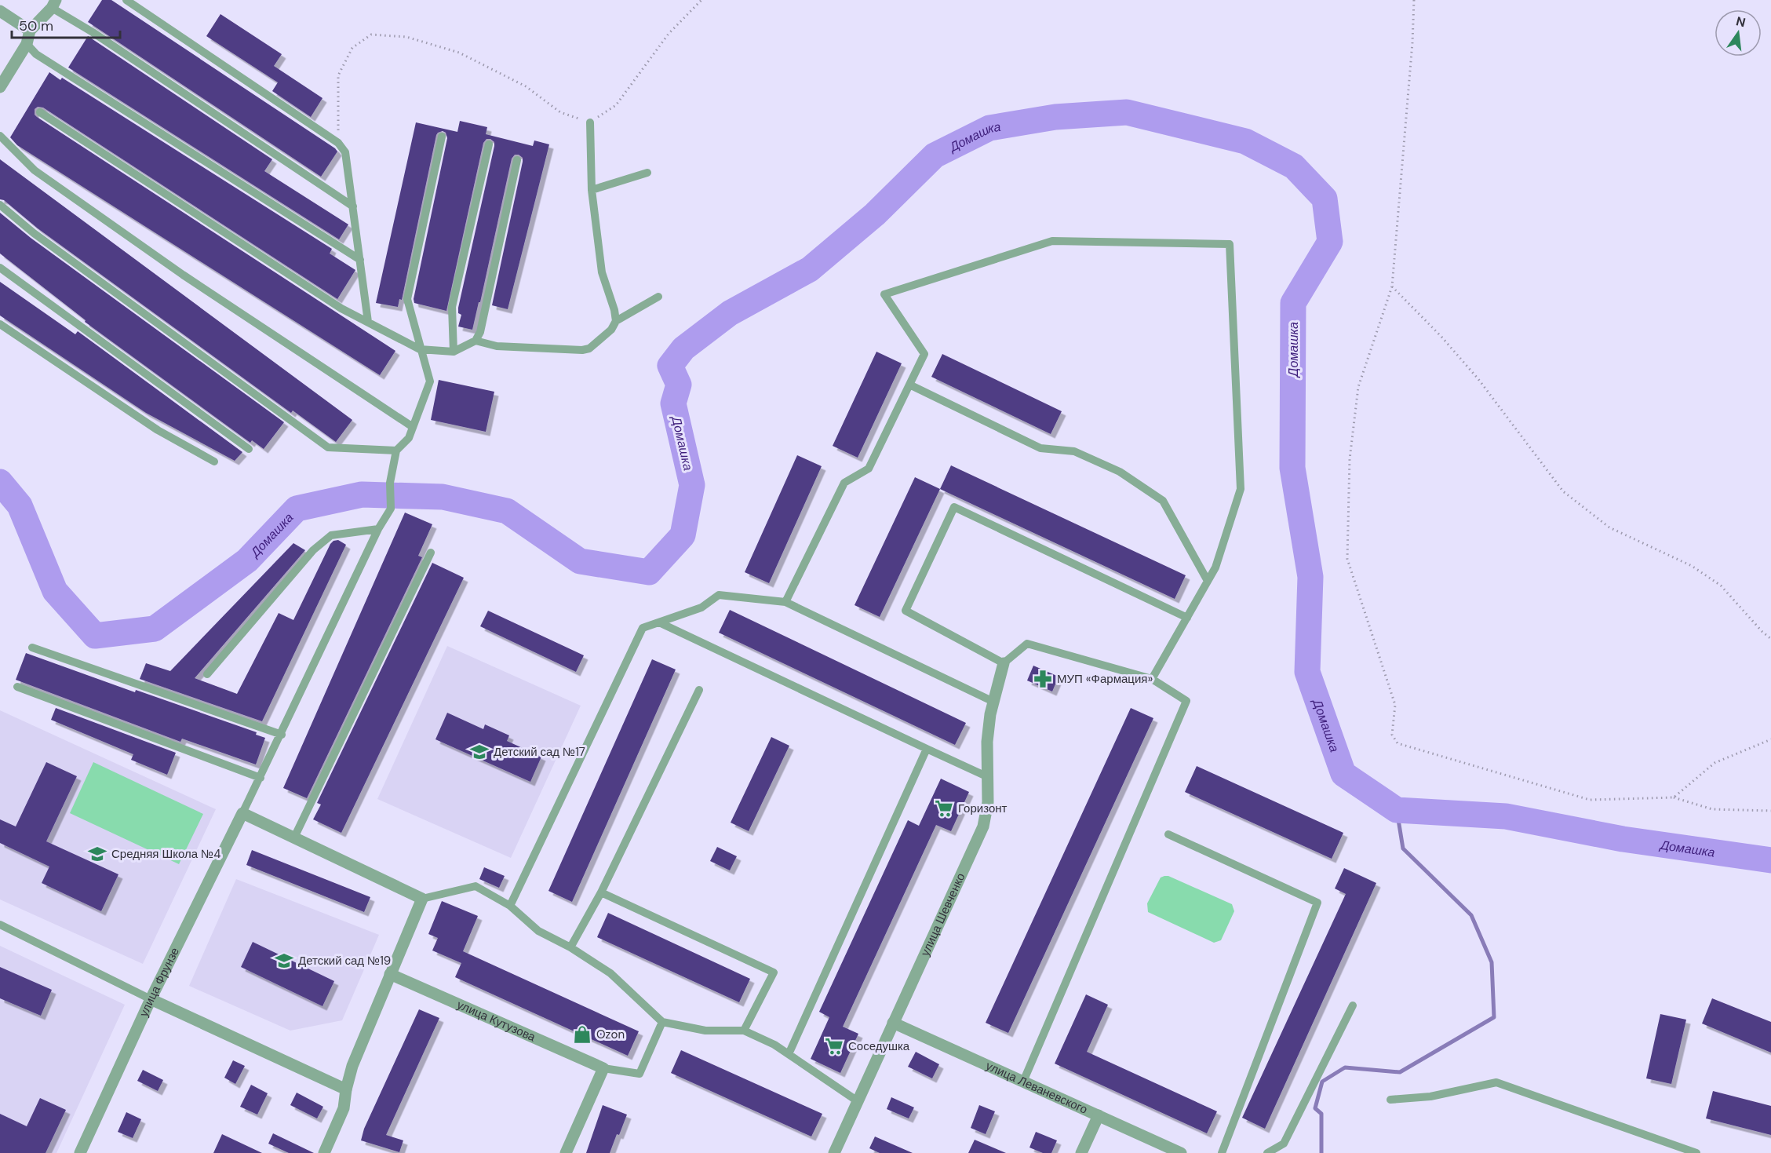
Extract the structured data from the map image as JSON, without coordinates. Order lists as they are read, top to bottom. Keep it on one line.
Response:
{"streets":{"street":["улица Шевченко","улица Фрунзе","улица Кутузова","улица Леваневского"]},"crossings":[["улица Шевченко","улица Леваневского"]],"water":["Домашка"],"places":{"pharmacy":["МУП «Фармация»"],"school or university":["Детский сад №17","Средняя Школа №4","Детский сад №19"],"supermarket":["Горизонт","Соседушка"],"shop":["Ozon"]},"scale_bar":"50 m","north":"top"}
